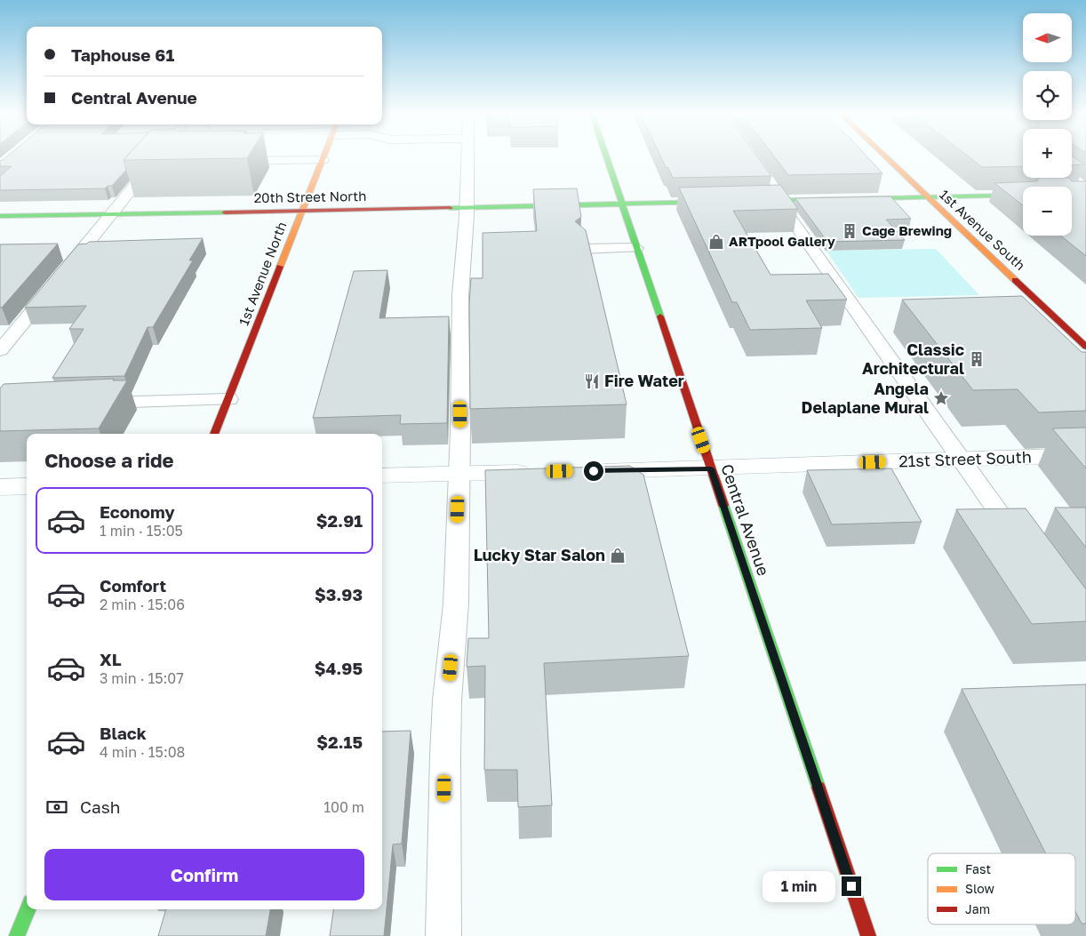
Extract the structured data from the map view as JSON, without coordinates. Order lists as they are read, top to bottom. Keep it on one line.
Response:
{"streets":{"street":["20th Street North","1st Avenue South","1st Avenue North","21st Street South","Central Avenue"]},"crossings":[["20th Street North","1st Avenue North"],["20th Street North","Central Avenue"],["21st Street South","Central Avenue"]],"places":{"building":["Cage Brewing","Classic Architectural"],"shop":["ARTpool Gallery","Lucky Star Salon"],"restaurant":["Fire Water"],"place":["Angela Delaplane Mural"]},"legend":["Fast","Slow","Jam"],"north":"left","page":{"map_buttons":["+","−"],"banner":["Taphouse 61","Central Avenue"],"heading":"Choose a ride","list":[{"name":"Economy","note":"1 min · 15:05","value":"$2.91"},{"name":"Comfort","note":"2 min · 15:06","value":"$3.93"},{"name":"XL","note":"3 min · 15:07","value":"$4.95"},{"name":"Black","note":"4 min · 15:08","value":"$2.15"}],"pay":["Cash","100 m"],"buttons":"Confirm","bubble":"1 min"}}
